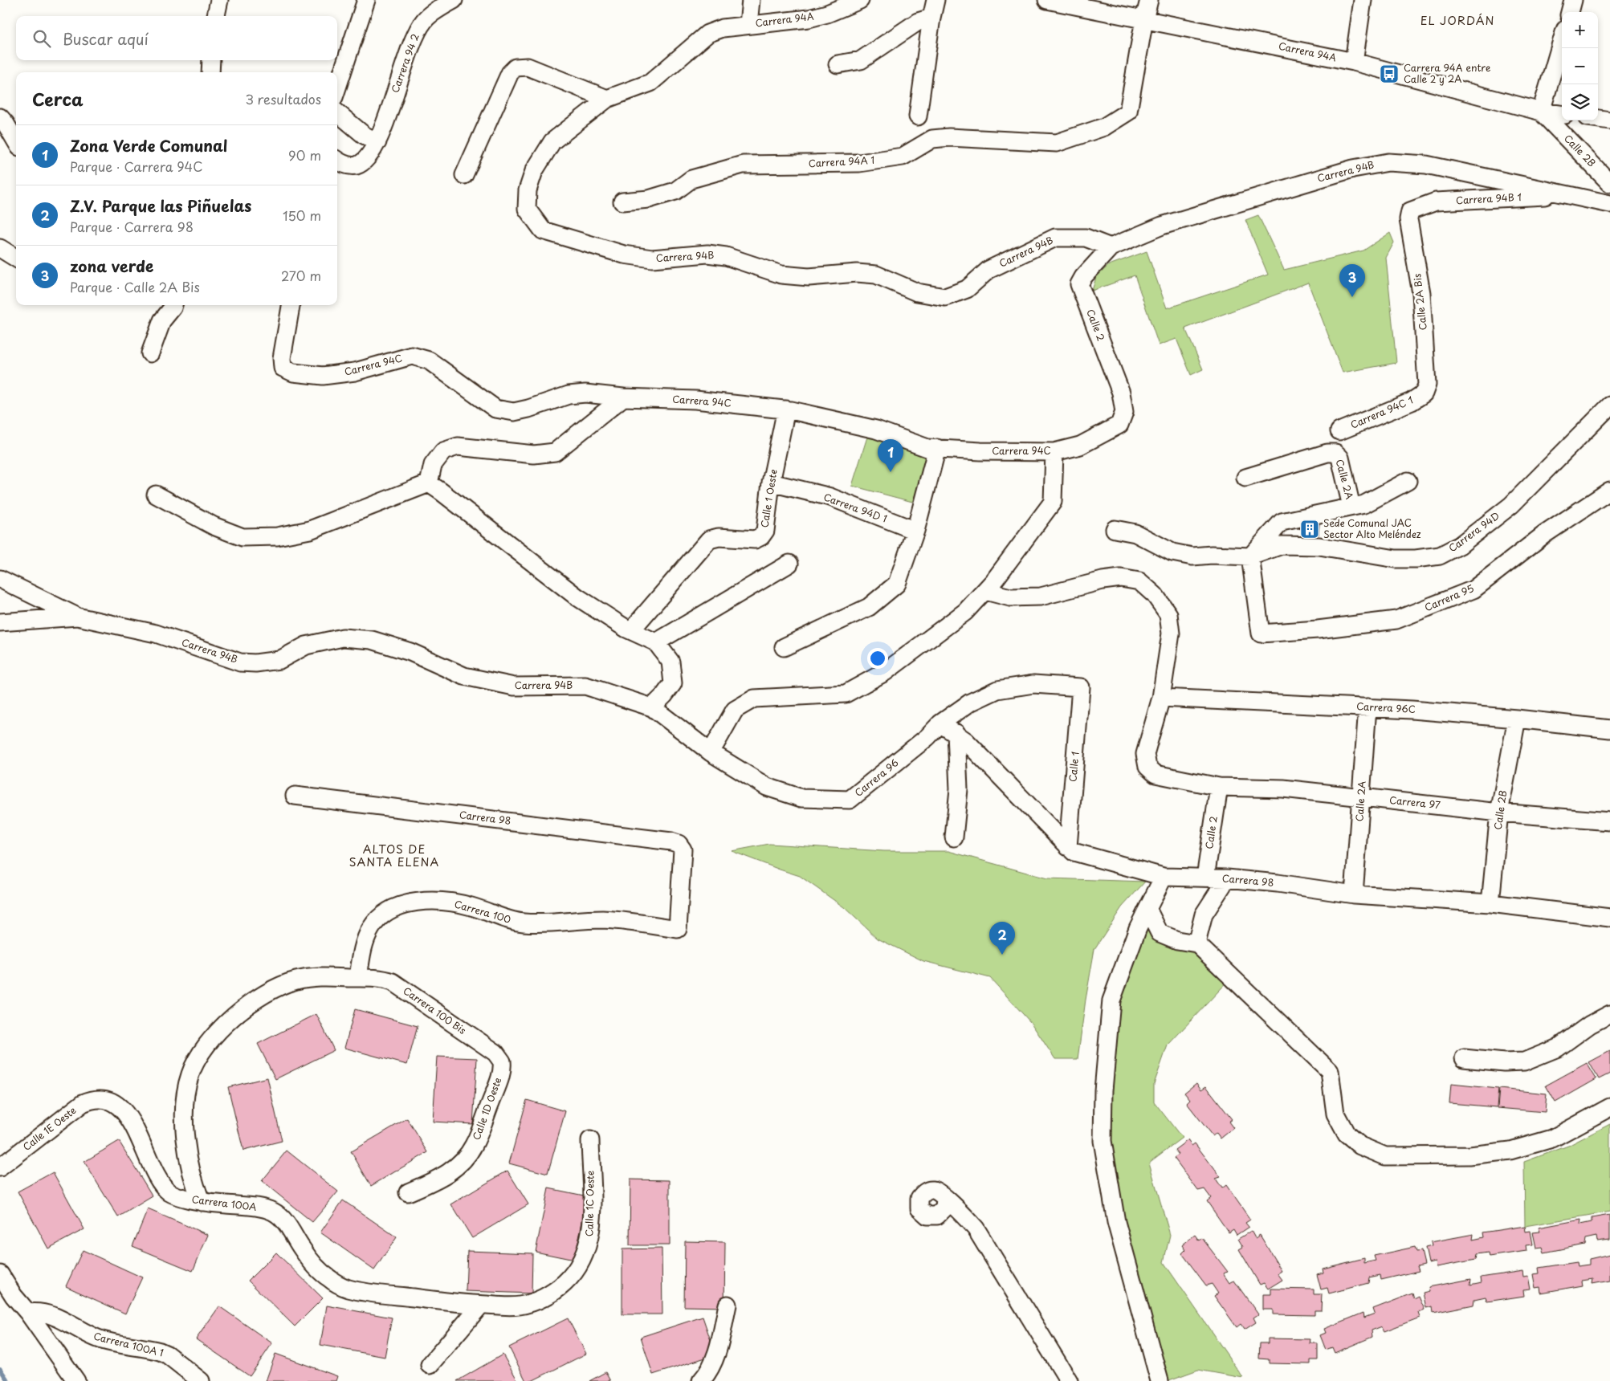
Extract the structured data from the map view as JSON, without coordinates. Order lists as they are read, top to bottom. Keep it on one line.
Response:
{"streets":{"street":["Carrera 94A","Carrera 94 2","Calle 2B","Carrera 94A 1","Carrera 94B","Carrera 94B 1","Calle 2A Bis","Calle 2","Carrera 94C","Carrera 94C 1","Calle 2A","Calle 1 Oeste","Carrera 94D 1","Carrera 94D","Carrera 95","Carrera 96C","Calle 1","Carrera 96","Carrera 97","Carrera 98","Carrera 100","Carrera 100 Bis","Calle 1D Oeste","Calle 1E Oeste","Carrera 100A","Calle 1C Oeste","Carrera 100A 1"]},"crossings":[["Carrera 94A","Calle 2B"],["Carrera 94A","Carrera 94A 1"],["Carrera 94A","Carrera 94B"],["Calle 2B","Carrera 96C"],["Calle 2B","Carrera 97"],["Calle 2B","Carrera 98"],["Carrera 94B","Carrera 94B 1"],["Carrera 94B","Calle 2"],["Carrera 94B","Carrera 96"],["Carrera 94B 1","Calle 2A Bis"],["Calle 2A Bis","Carrera 94C 1"],["Calle 2","Carrera 94C"],["Calle 2","Carrera 97"],["Calle 2","Carrera 98"],["Carrera 94C","Calle 1 Oeste"],["Calle 2A","Carrera 96C"],["Calle 2A","Carrera 97"],["Calle 2A","Carrera 98"],["Calle 1 Oeste","Carrera 94D 1"],["Carrera 94D","Carrera 95"],["Carrera 96C","Carrera 97"],["Calle 1","Carrera 96"],["Calle 1","Carrera 98"],["Carrera 96","Carrera 98"],["Carrera 98","Carrera 100"],["Carrera 100","Carrera 100 Bis"],["Carrera 100 Bis","Calle 1D Oeste"],["Calle 1E Oeste","Carrera 100A"],["Carrera 100A","Calle 1C Oeste"]],"districts":["EL JORDÁN","ALTOS DE SANTA ELENA"],"places":{"bus stop":["Carrera 94A entre Calle 2 y 2A"],"building":["Sede Comunal JAC Sector Alto Meléndez"]},"page":{"map_buttons":["+","−"],"search":"Buscar aquí","heading":["Cerca","3 resultados"],"list":[{"mark":"1","name":"Zona Verde Comunal","note":"Parque · Carrera 94C","value":"90 m"},{"mark":"2","name":"Z.V. Parque las Piñuelas","note":"Parque · Carrera 98","value":"150 m"},{"mark":"3","name":"zona verde","note":"Parque · Calle 2A Bis","value":"270 m"}],"pins":["3","1","2"]}}
